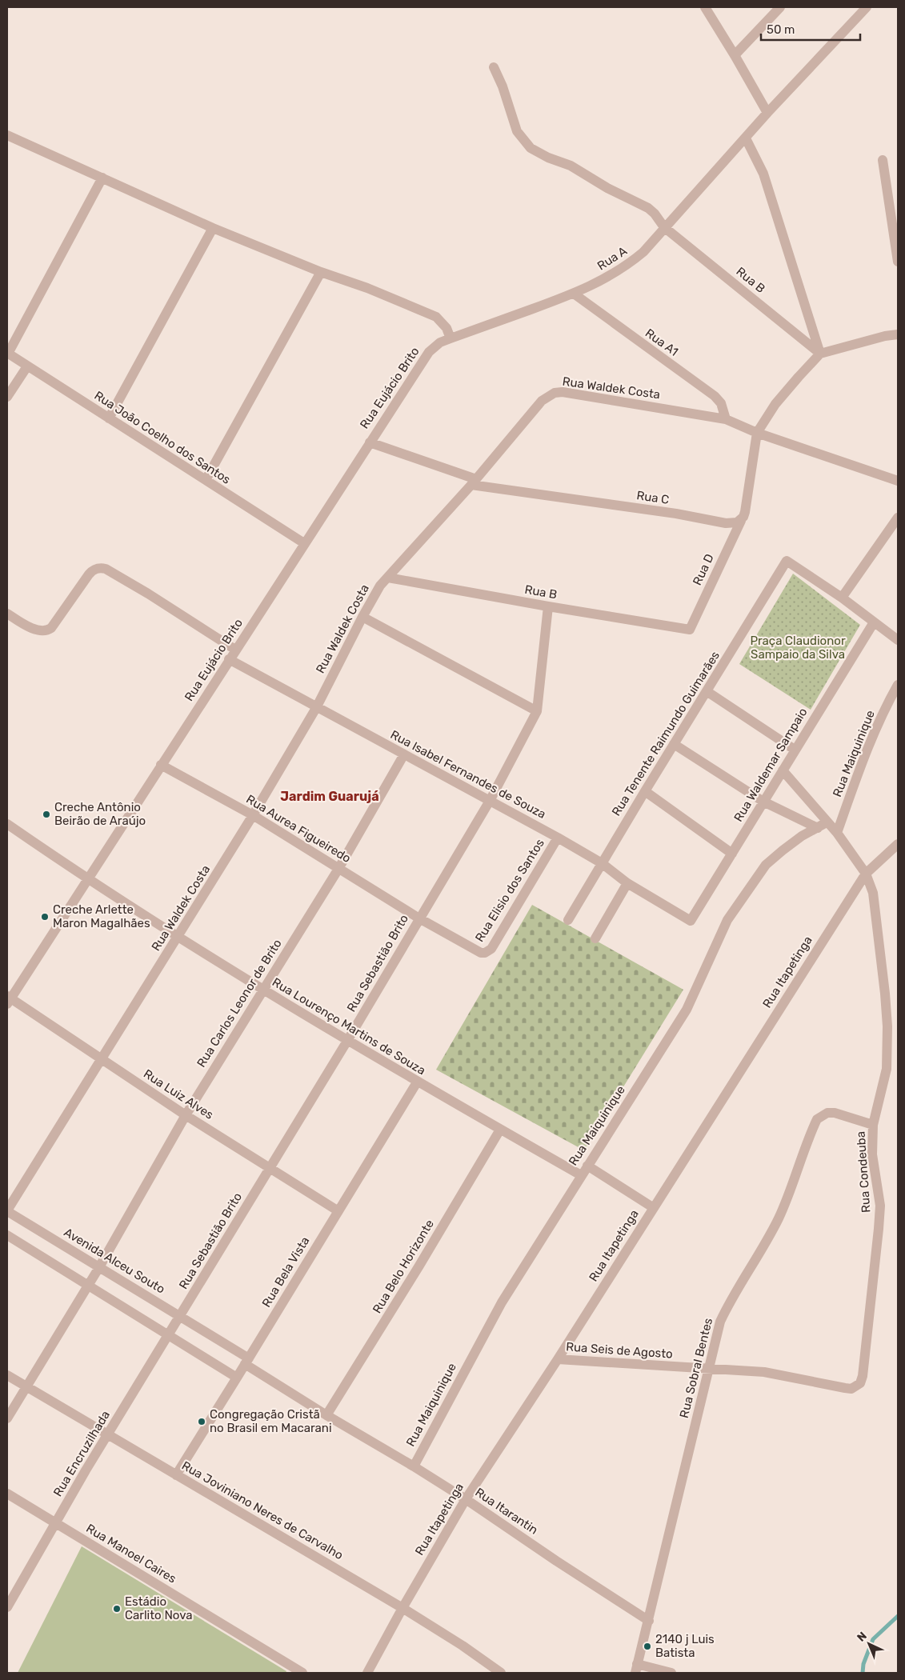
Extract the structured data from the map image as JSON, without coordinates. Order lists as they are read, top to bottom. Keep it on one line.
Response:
{"streets":{"street":["Rua A","Rua B","Rua A1","Rua Eujácio Brito","Rua Waldek Costa","Rua João Coelho dos Santos","Rua C","Rua D","Rua Tenente Raimundo Guimarães","Rua Maiquinique","Rua Waldemar Sampaio","Rua Isabel Fernandes de Souza","Rua Aurea Figueiredo","Rua Elisio dos Santos","Rua Sebastião Brito","Rua Itapetinga","Rua Carlos Leonor de Brito","Rua Lourenço Martins de Souza","Rua Luiz Alves","Rua Condeuba","Avenida Alceu Souto","Rua Belo Horizonte","Rua Bela Vista","Rua Seis de Agosto","Rua Sobral Bentes","Rua Encruzilhada","Rua Joviniano Neres de Carvalho","Rua Itarantin","Rua Manoel Caires"]},"crossings":[["Rua A","Rua B"],["Rua A","Rua A1"],["Rua A","Rua Eujácio Brito"],["Rua B","Rua Waldek Costa"],["Rua B","Rua D"],["Rua B","Rua Sebastião Brito"],["Rua A1","Rua Waldek Costa"],["Rua Eujácio Brito","Rua João Coelho dos Santos"],["Rua Eujácio Brito","Rua C"],["Rua Eujácio Brito","Rua Isabel Fernandes de Souza"],["Rua Eujácio Brito","Rua Aurea Figueiredo"],["Rua Eujácio Brito","Rua Lourenço Martins de Souza"],["Rua Eujácio Brito","Rua Luiz Alves"],["Rua Waldek Costa","Rua C"],["Rua Waldek Costa","Rua Isabel Fernandes de Souza"],["Rua Waldek Costa","Rua Aurea Figueiredo"],["Rua Waldek Costa","Rua Lourenço Martins de Souza"],["Rua Waldek Costa","Rua Luiz Alves"],["Rua Waldek Costa","Avenida Alceu Souto"],["Rua C","Rua D"],["Rua Tenente Raimundo Guimarães","Rua Isabel Fernandes de Souza"],["Rua Maiquinique","Rua Lourenço Martins de Souza"],["Rua Maiquinique","Rua Condeuba"],["Rua Maiquinique","Rua Itarantin"],["Rua Waldemar Sampaio","Rua Isabel Fernandes de Souza"],["Rua Isabel Fernandes de Souza","Rua Elisio dos Santos"],["Rua Isabel Fernandes de Souza","Rua Sebastião Brito"],["Rua Isabel Fernandes de Souza","Rua Carlos Leonor de Brito"],["Rua Aurea Figueiredo","Rua Elisio dos Santos"],["Rua Aurea Figueiredo","Rua Sebastião Brito"],["Rua Aurea Figueiredo","Rua Carlos Leonor de Brito"],["Rua Elisio dos Santos","Rua Sebastião Brito"],["Rua Sebastião Brito","Rua Lourenço Martins de Souza"],["Rua Sebastião Brito","Rua Luiz Alves"],["Rua Sebastião Brito","Avenida Alceu Souto"],["Rua Sebastião Brito","Rua Encruzilhada"],["Rua Itapetinga","Rua Condeuba"],["Rua Itapetinga","Rua Seis de Agosto"],["Rua Itapetinga","Rua Joviniano Neres de Carvalho"],["Rua Itapetinga","Rua Itarantin"],["Rua Carlos Leonor de Brito","Rua Lourenço Martins de Souza"],["Rua Carlos Leonor de Brito","Rua Luiz Alves"],["Rua Carlos Leonor de Brito","Avenida Alceu Souto"],["Rua Carlos Leonor de Brito","Rua Joviniano Neres de Carvalho"],["Rua Lourenço Martins de Souza","Rua Belo Horizonte"],["Rua Lourenço Martins de Souza","Rua Bela Vista"],["Rua Luiz Alves","Rua Bela Vista"],["Rua Condeuba","Rua Seis de Agosto"],["Rua Condeuba","Rua Sobral Bentes"],["Avenida Alceu Souto","Rua Bela Vista"],["Avenida Alceu Souto","Rua Encruzilhada"],["Avenida Alceu Souto","Rua Itarantin"],["Rua Belo Horizonte","Rua Itarantin"],["Rua Bela Vista","Rua Joviniano Neres de Carvalho"],["Rua Bela Vista","Rua Itarantin"],["Rua Seis de Agosto","Rua Sobral Bentes"],["Rua Sobral Bentes","Rua Itarantin"],["Rua Encruzilhada","Rua Joviniano Neres de Carvalho"],["Rua Encruzilhada","Rua Manoel Caires"]],"districts":["Jardim Guarujá"],"parks":["Praça Claudionor Sampaio da Silva"],"places":["Creche Antônio Beirão de Araújo","Creche Arlette Maron Magalhães","Congregação Cristã no Brasil em Macarani","Estádio Carlito Nova","2140 j Luis Batista"],"scale_bar":"50 m","north":"top left"}
